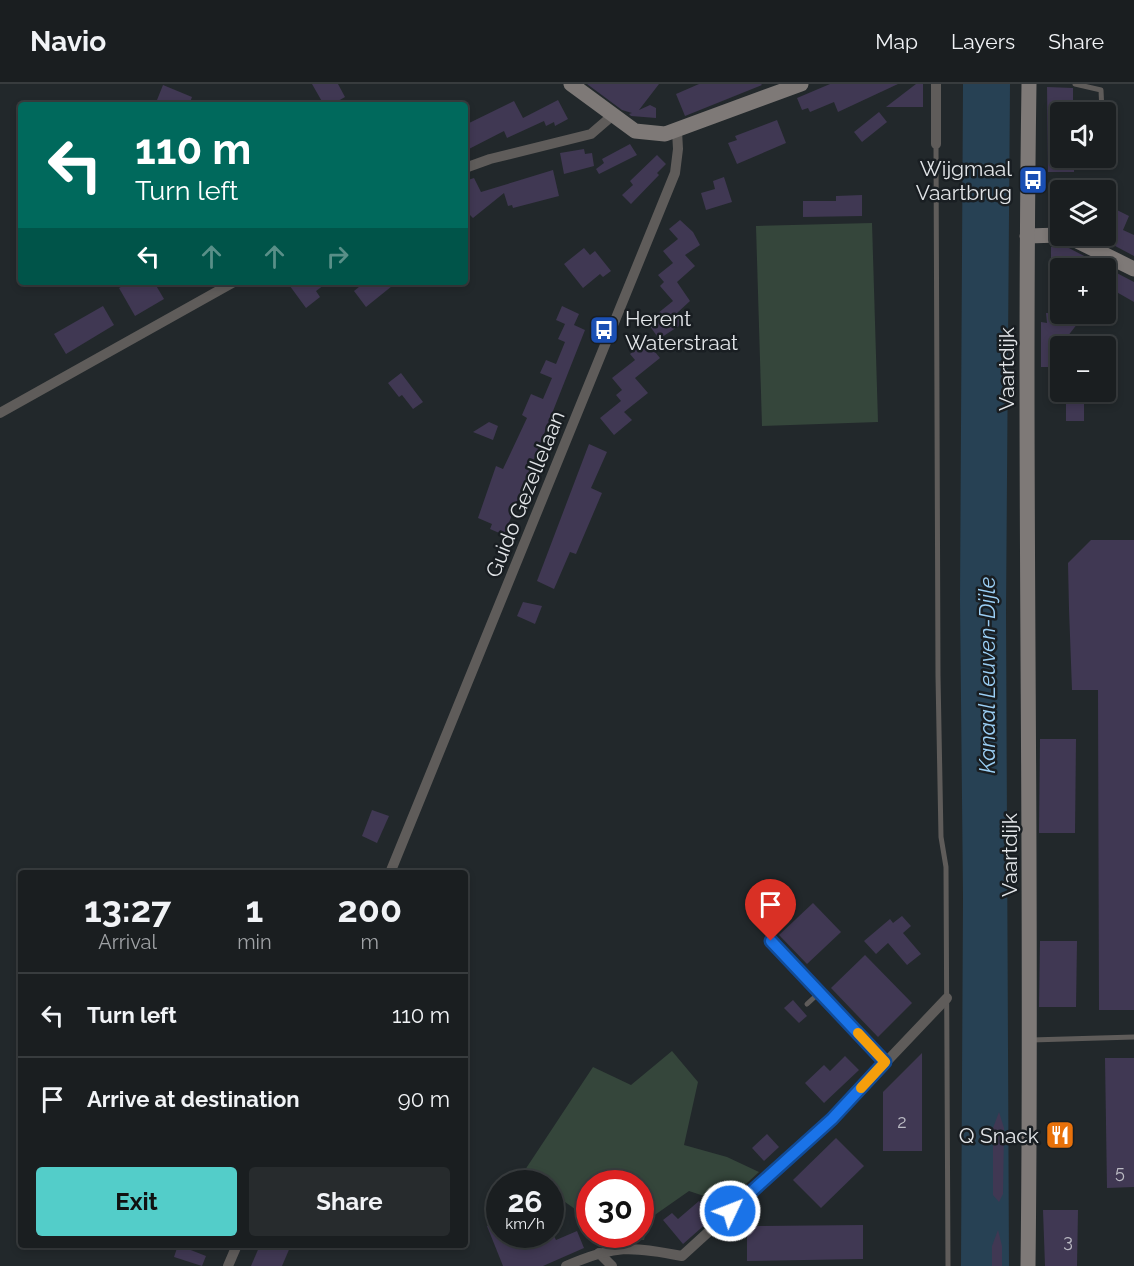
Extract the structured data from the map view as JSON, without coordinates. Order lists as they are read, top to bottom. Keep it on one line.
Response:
{"streets":{"street":["Vaartdijk","Guido Gezellelaan"]},"water":["Kanaal Leuven-Dijle"],"places":{"bus stop":["Wijgmaal Vaartbrug","Herent Waterstraat"],"restaurant":["Q Snack"]},"house_numbers":["2","5","3"],"page":{"header":"Navio","nav":["Map","Layers","Share"],"map_buttons":["+","−"],"turn":["110 m","Turn left"],"eta":["13:27","Arrival","1","min","200","m"],"list":[{"name":"Turn left","value":"110 m"},{"name":"Arrive at destination","value":"90 m"}],"buttons":["Exit","Share"],"speed":"26 km/h","limit":"30"}}
